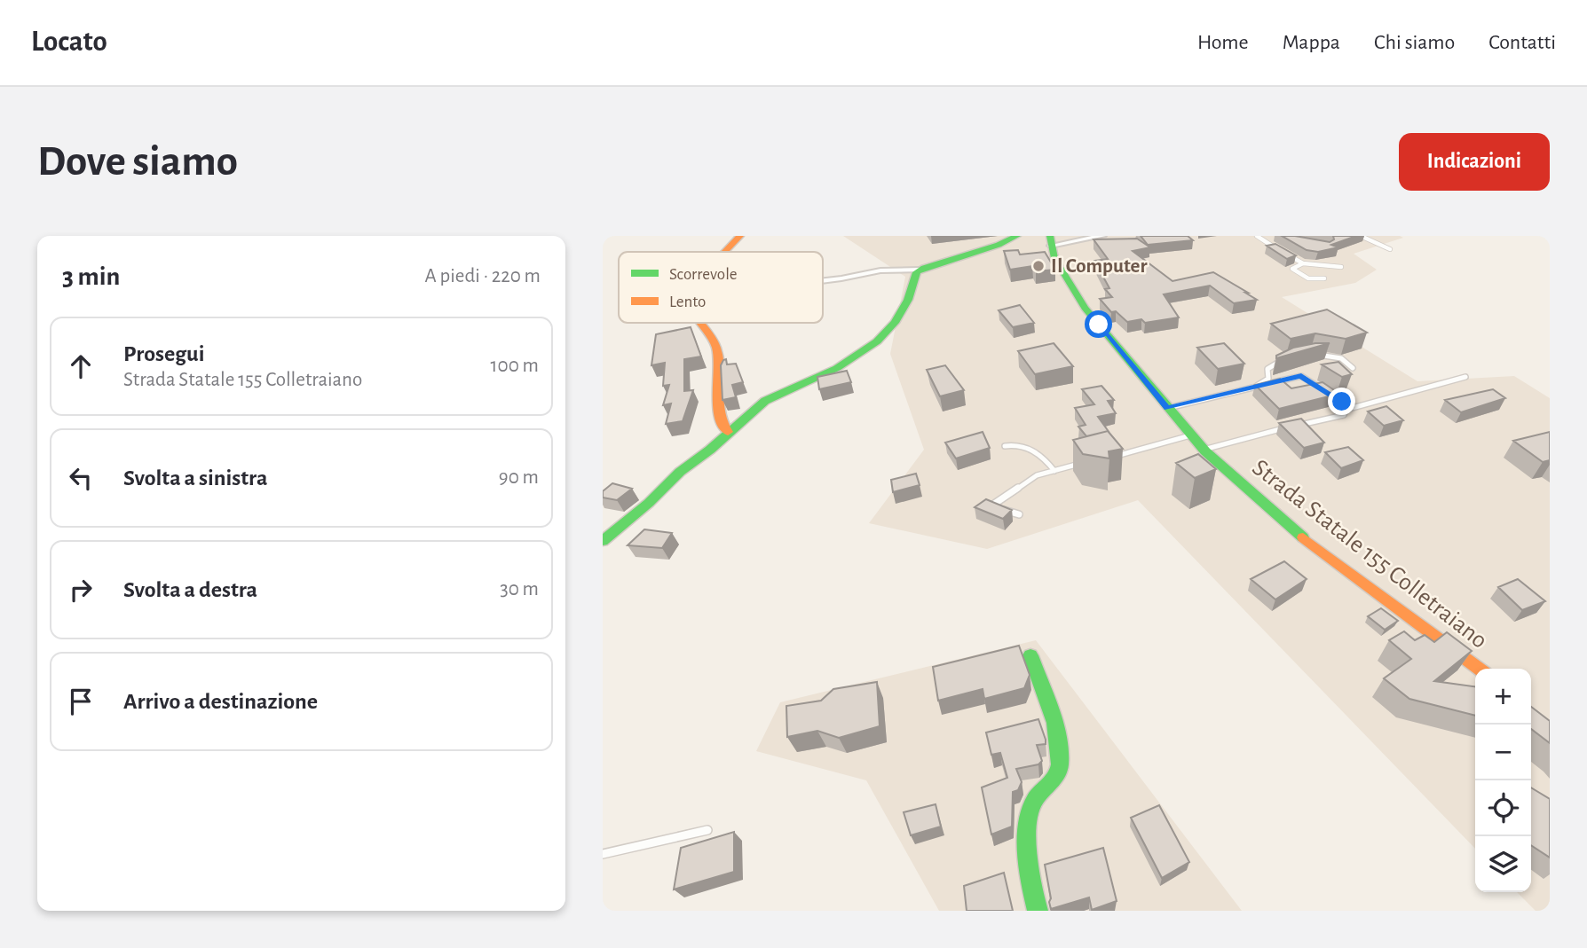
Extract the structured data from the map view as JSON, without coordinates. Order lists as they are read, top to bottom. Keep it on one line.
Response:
{"streets":{"street":["Strada Statale 155 Colletraiano"]},"places":["Il Computer"],"legend":["Scorrevole","Lento"],"page":{"header":"Locato","nav":["Home","Mappa","Chi siamo","Contatti"],"buttons":"Indicazioni","title":"Dove siamo","heading":["3 min","A piedi · 220 m"],"list":[["Prosegui","Strada Statale 155 Colletraiano","100 m"],["Svolta a sinistra","90 m"],["Svolta a destra","30 m"],"Arrivo a destinazione"],"map_buttons":["+","−"]}}
